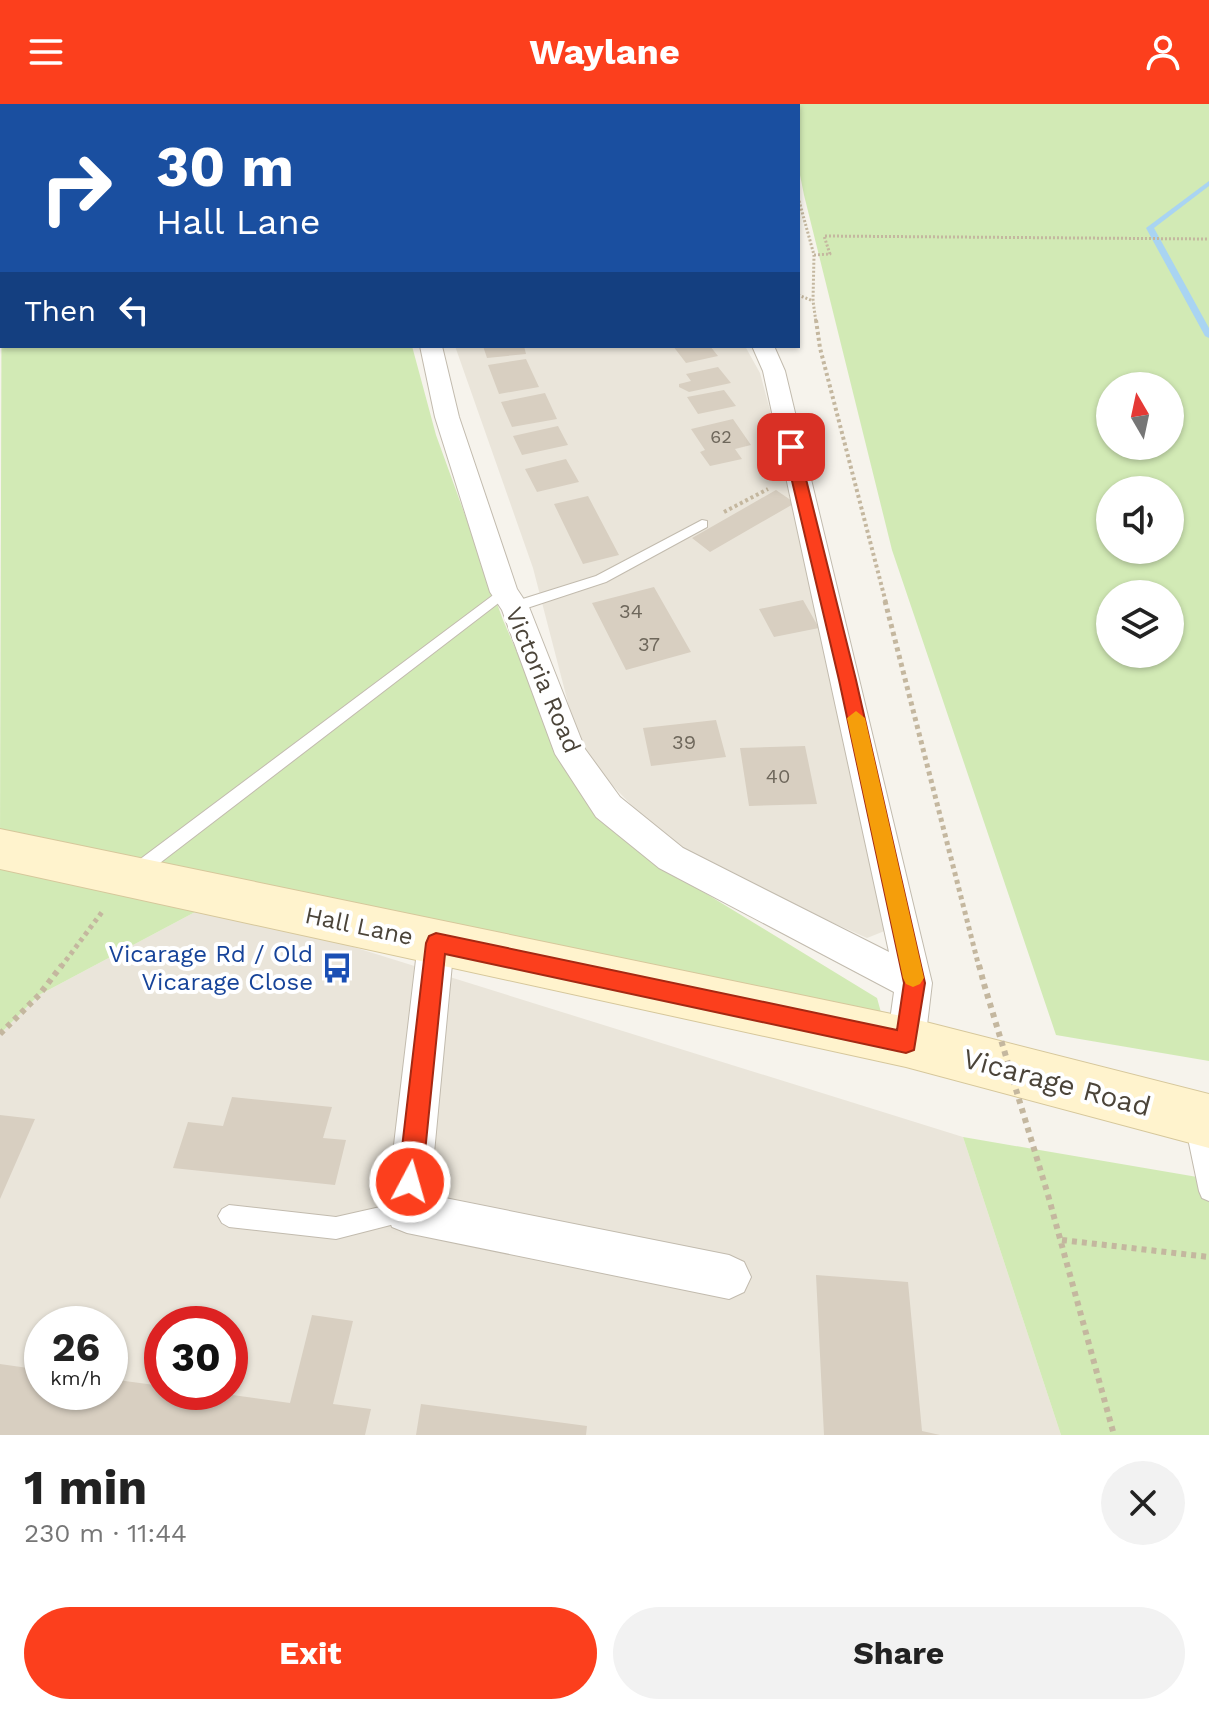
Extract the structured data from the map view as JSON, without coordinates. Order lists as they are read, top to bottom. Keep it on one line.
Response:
{"streets":{"street":["Victoria Road","Hall Lane","Vicarage Road"]},"crossings":[["Hall Lane","Vicarage Road"]],"places":{"bus stop":["Vicarage Rd / Old Vicarage Close"]},"house_numbers":["62","34","37","39","40"],"north":"top","page":{"header":"Waylane","turn":["30 m","Hall Lane"],"then":"Then","speed":"26 km/h","limit":"30","heading":["1 min","230 m · 11:44"],"buttons":["Exit","Share"]}}
